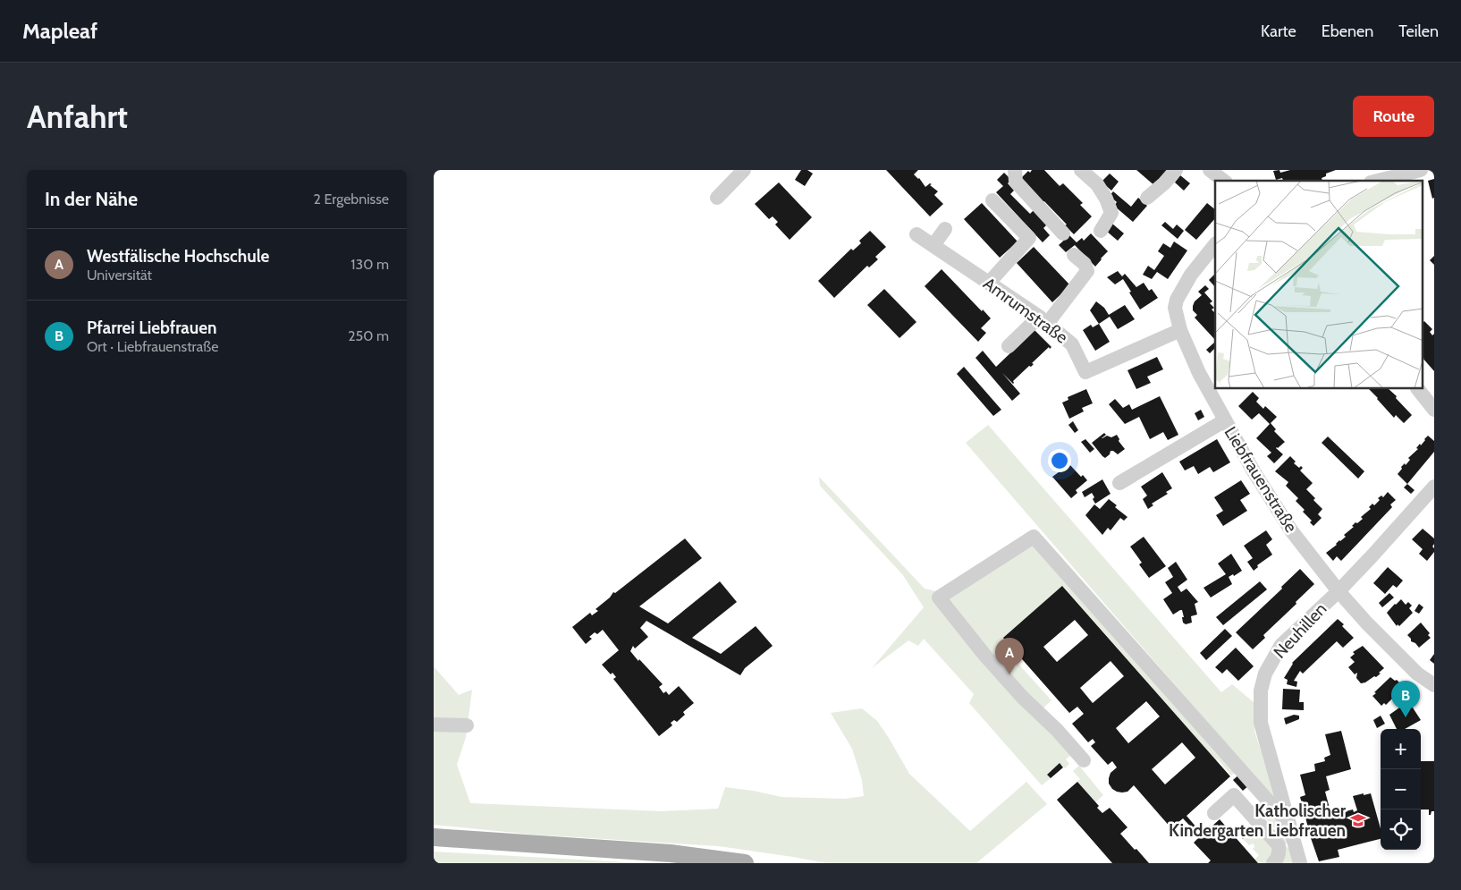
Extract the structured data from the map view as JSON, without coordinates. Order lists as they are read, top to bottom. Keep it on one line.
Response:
{"streets":{"street":["Amrumstraße","Liebfrauenstraße","Neuhillen"]},"crossings":[["Amrumstraße","Liebfrauenstraße"],["Liebfrauenstraße","Neuhillen"]],"places":{"school or university":["Katholischer Kindergarten Liebfrauen"]},"page":{"header":"Mapleaf","nav":["Karte","Ebenen","Teilen"],"buttons":"Route","title":"Anfahrt","heading":["In der Nähe","2 Ergebnisse"],"list":[{"mark":"A","name":"Westfälische Hochschule","note":"Universität","value":"130 m"},{"mark":"B","name":"Pfarrei Liebfrauen","note":"Ort · Liebfrauenstraße","value":"250 m"}],"pins":["A","B"],"map_buttons":["+","−"]}}
